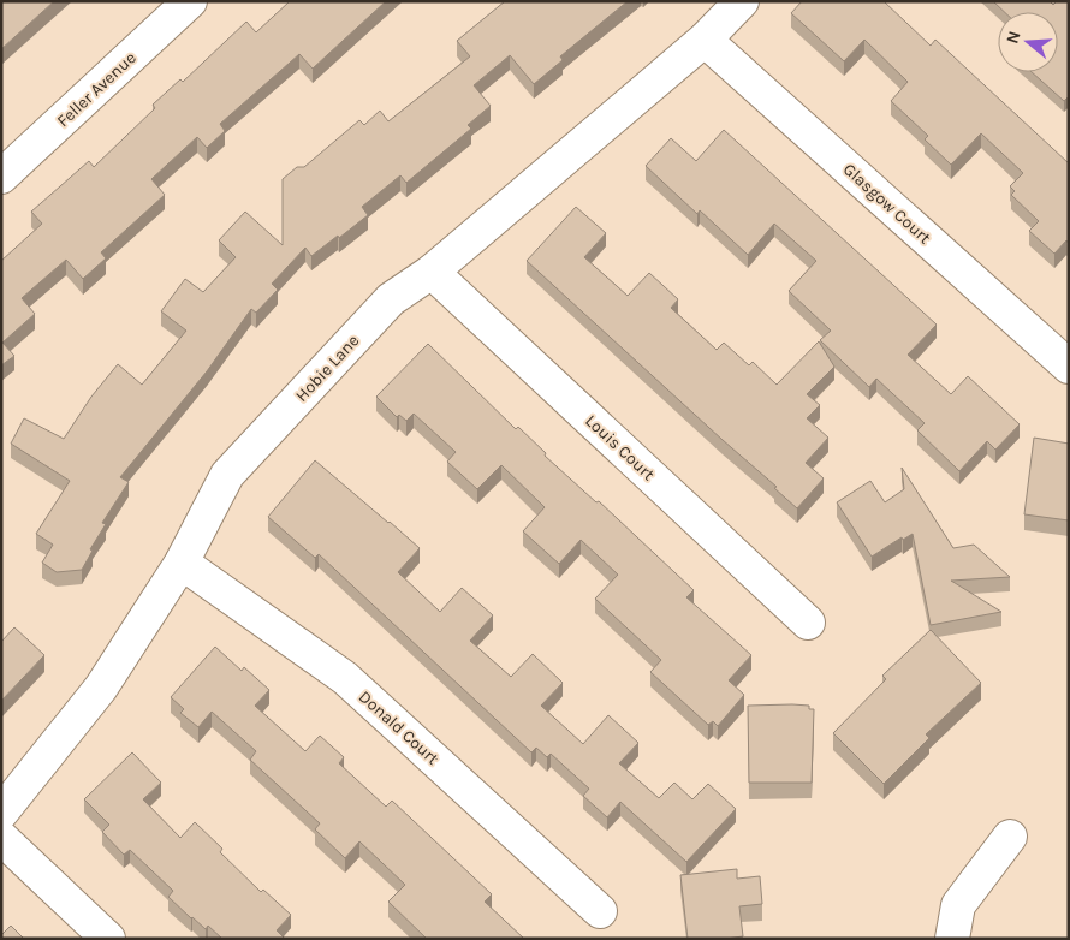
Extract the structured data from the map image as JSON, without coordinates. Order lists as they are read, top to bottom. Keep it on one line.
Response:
{"streets":{"street":["Feller Avenue","Glasgow Court","Hobie Lane","Louis Court","Donald Court"]},"crossings":[["Glasgow Court","Hobie Lane"],["Hobie Lane","Louis Court"],["Hobie Lane","Donald Court"]],"north":"left"}
